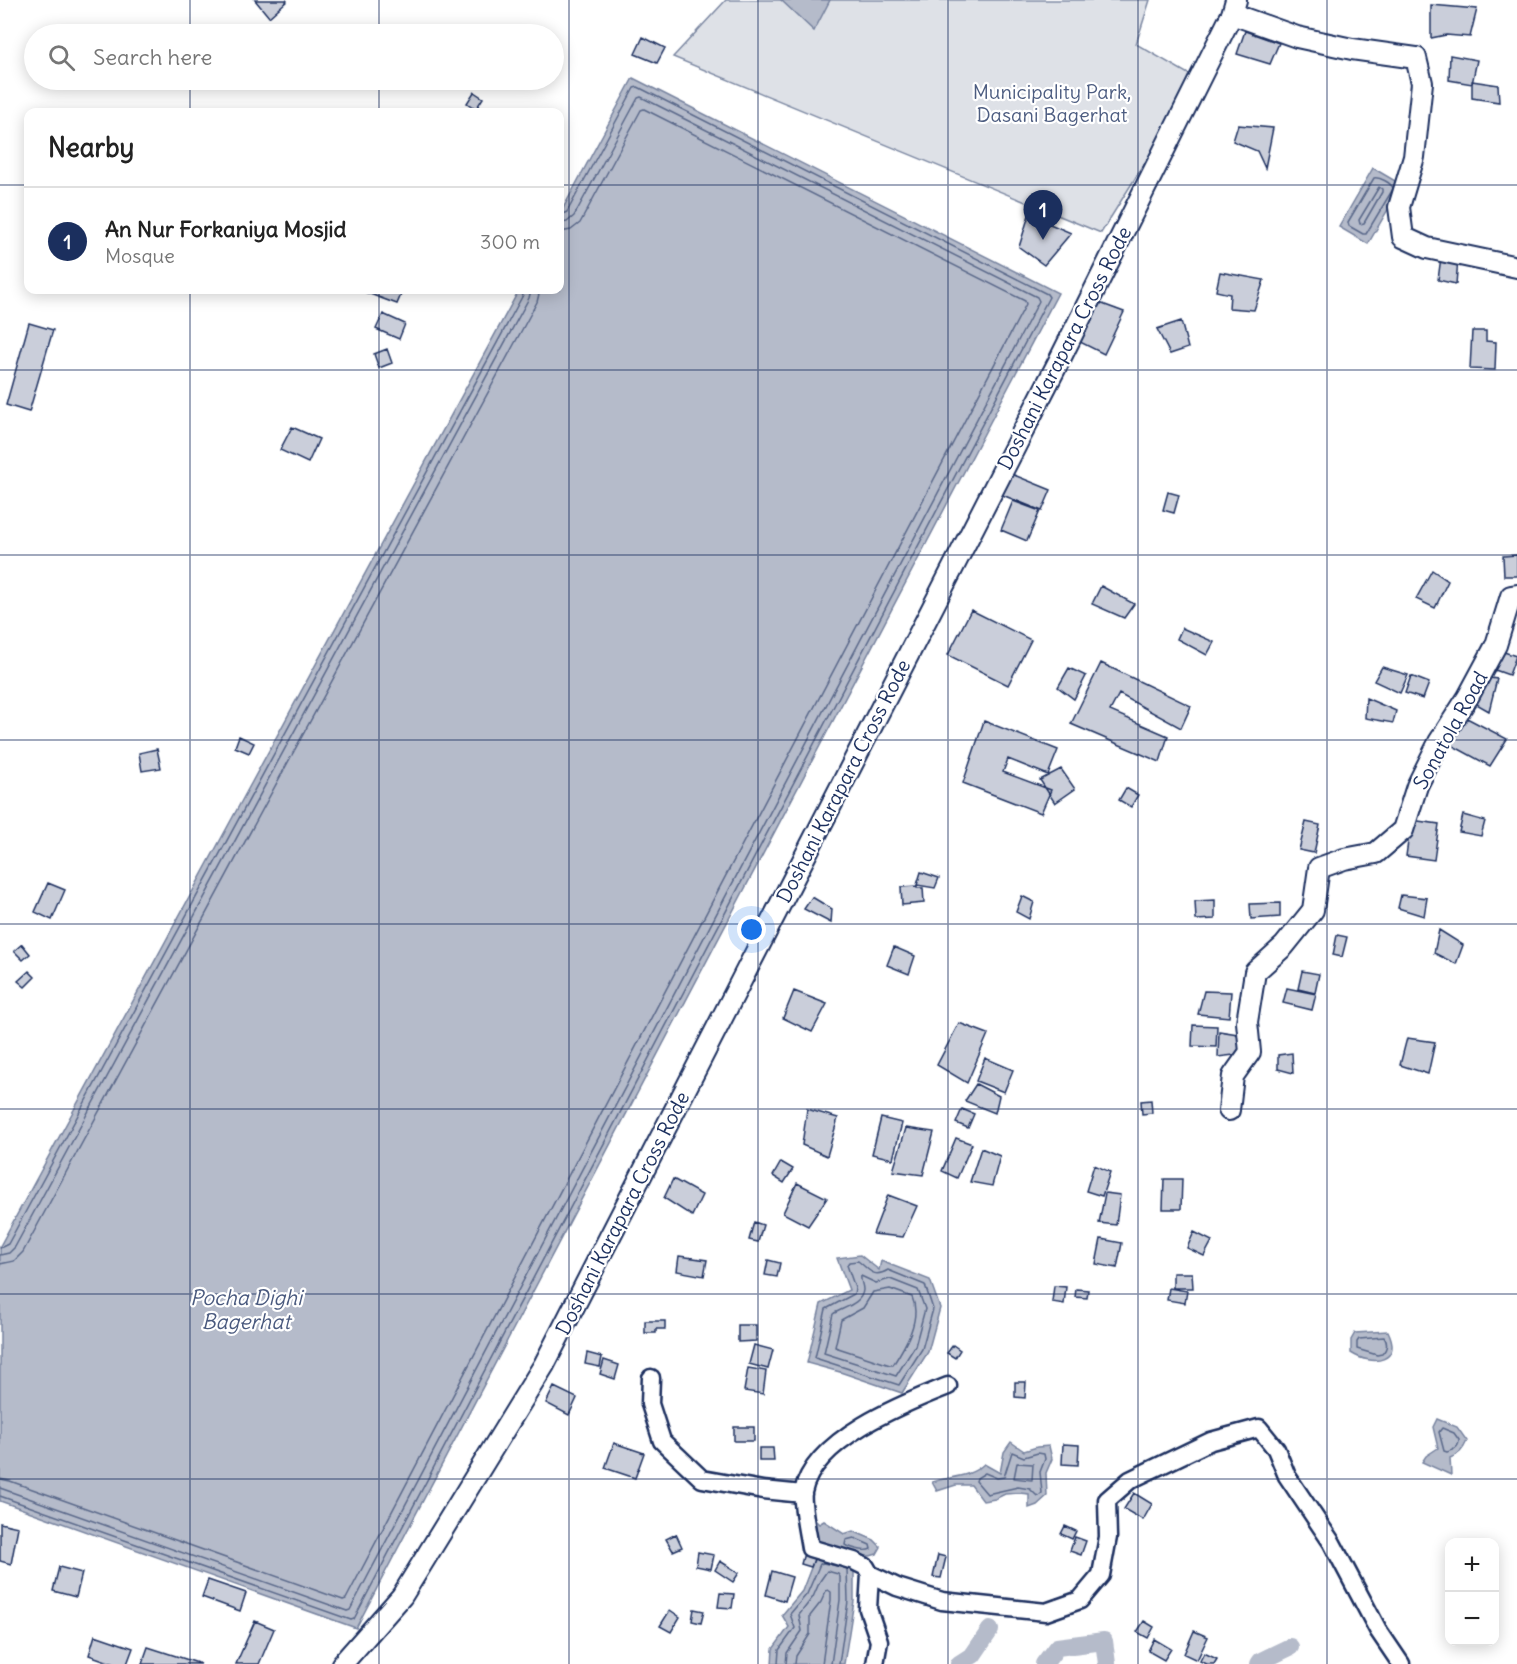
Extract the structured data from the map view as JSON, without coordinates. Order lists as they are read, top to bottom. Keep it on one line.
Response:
{"streets":{"street":["Doshani Karapara Cross Rode","Sonatola Road"]},"water":["Pocha Dighi Bagerhat"],"parks":["Municipality Park, Dasani Bagerhat"],"page":{"search":"Search here","heading":"Nearby","list":[{"mark":"1","name":"An Nur Forkaniya Mosjid","note":"Mosque","value":"300 m"}],"pins":"1","map_buttons":["+","−"]}}
